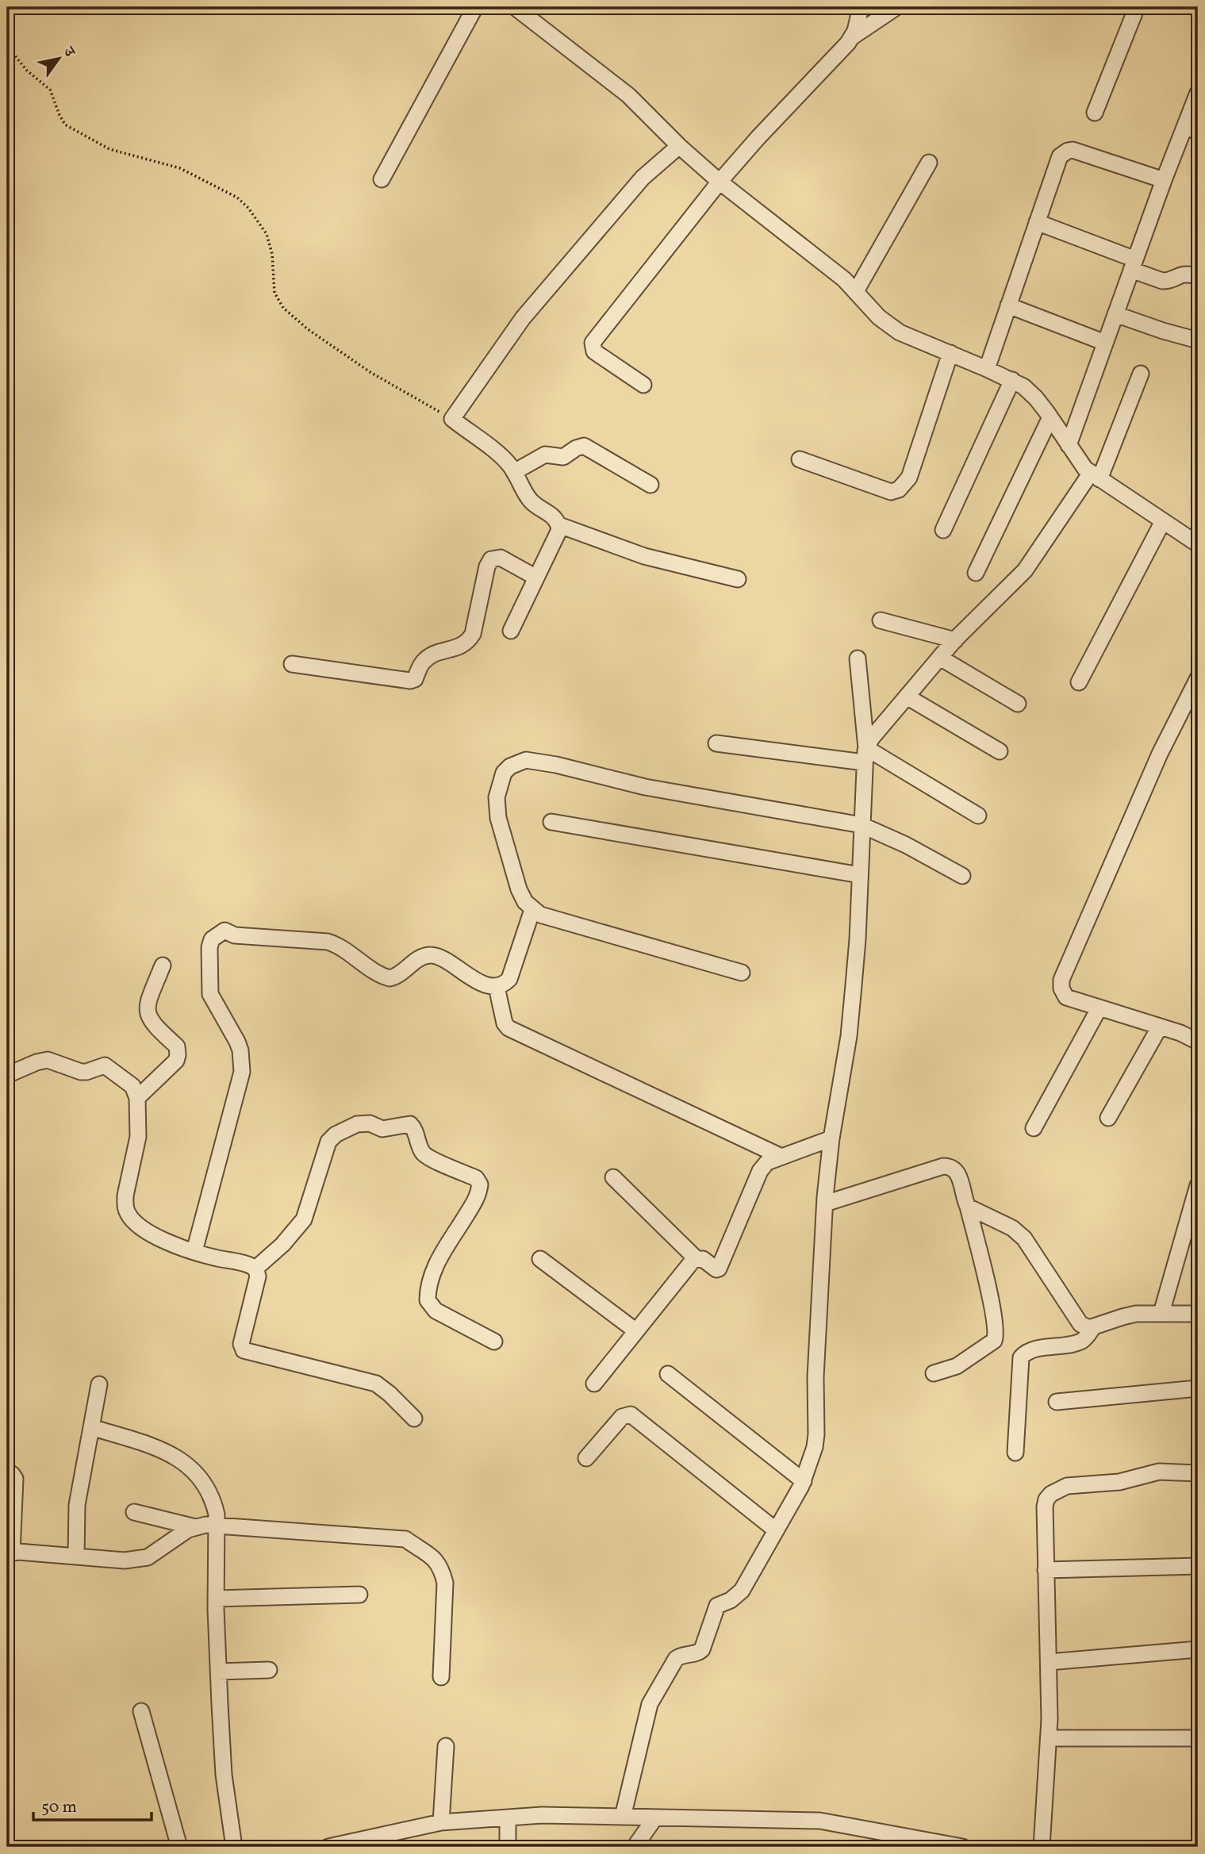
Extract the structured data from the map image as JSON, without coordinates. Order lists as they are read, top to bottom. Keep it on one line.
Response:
{"scale_bar":"50 m","north":"top right"}
